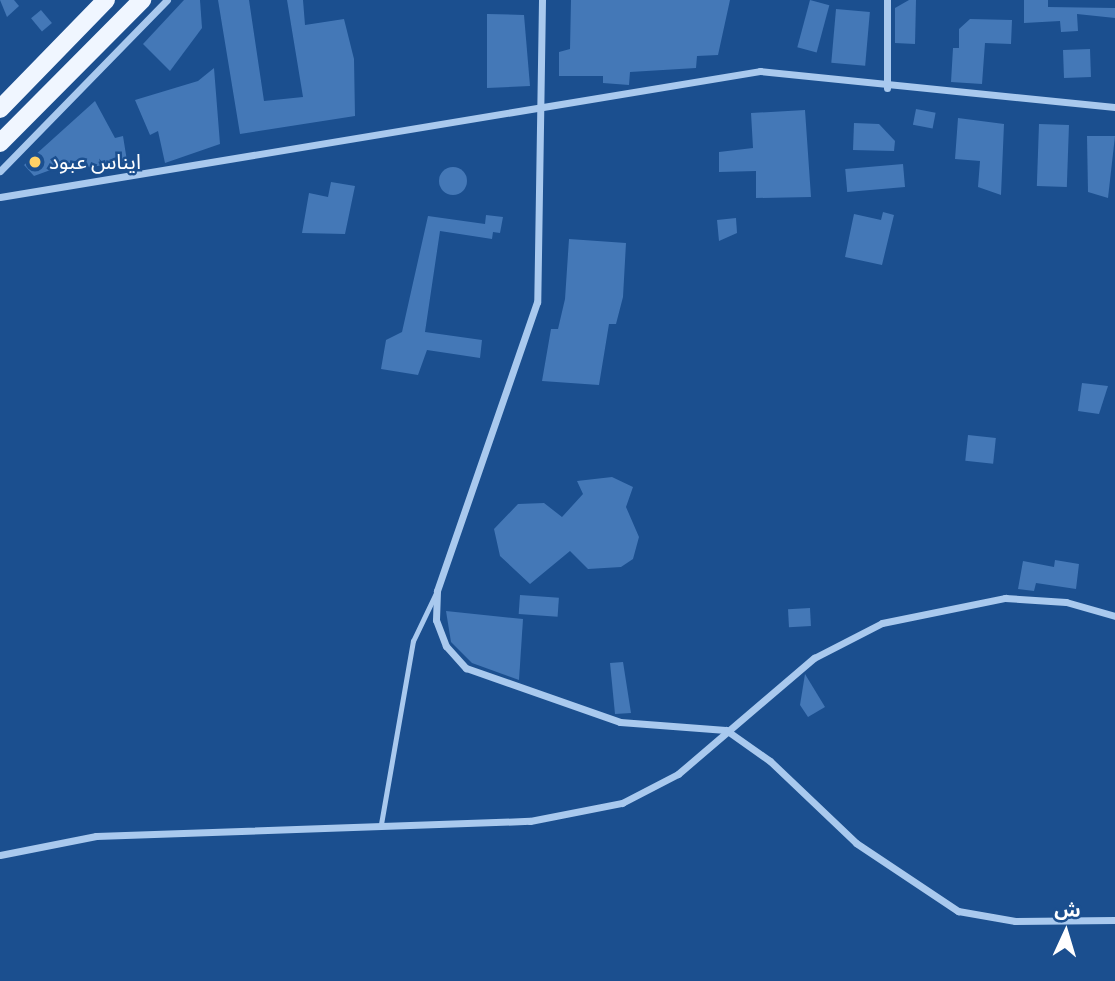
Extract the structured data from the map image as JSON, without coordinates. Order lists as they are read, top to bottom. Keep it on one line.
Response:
{"places":["ايناس عبود"],"north":"top"}
